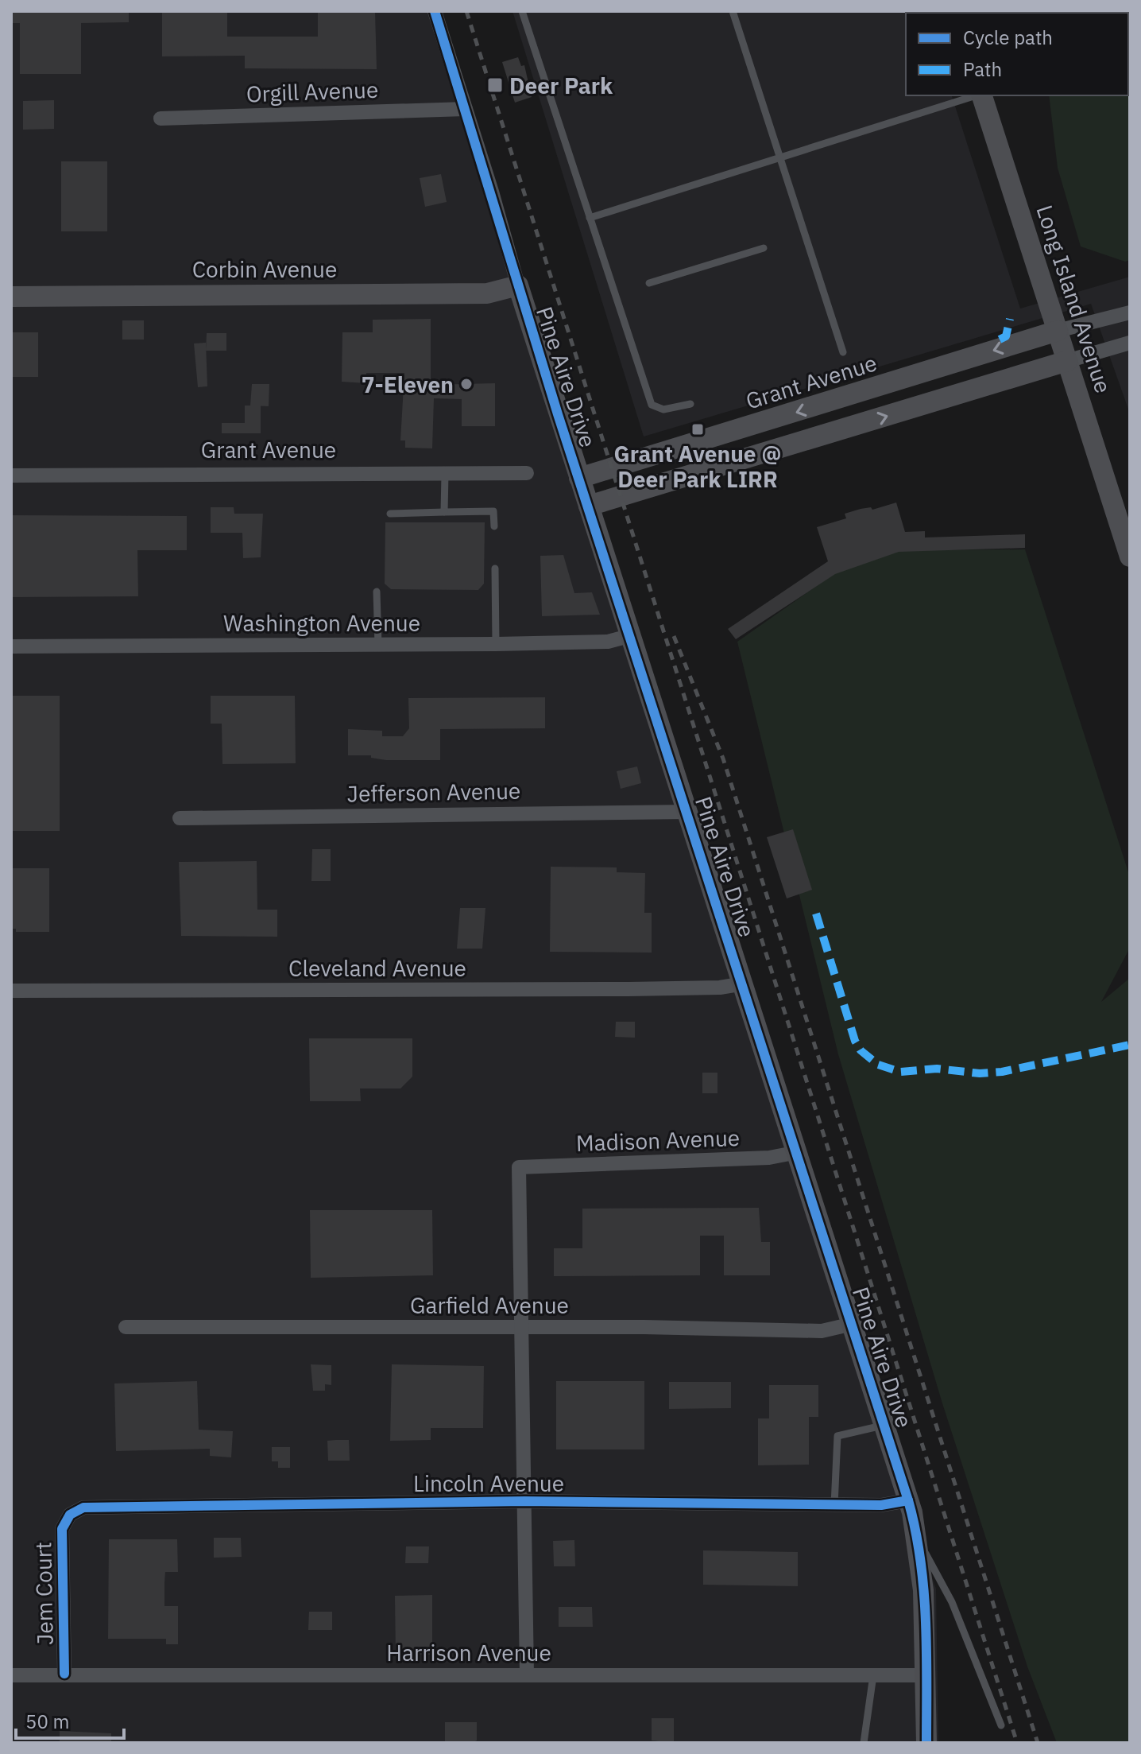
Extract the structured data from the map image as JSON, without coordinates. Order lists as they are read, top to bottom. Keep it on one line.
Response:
{"streets":{"street":["Orgill Avenue","Corbin Avenue","Long Island Avenue","Pine Aire Drive","Grant Avenue","Washington Avenue","Jefferson Avenue","Cleveland Avenue","Madison Avenue","Garfield Avenue","Lincoln Avenue","Jem Court","Harrison Avenue"]},"crossings":[["Orgill Avenue","Pine Aire Drive"],["Corbin Avenue","Pine Aire Drive"],["Long Island Avenue","Grant Avenue"],["Pine Aire Drive","Grant Avenue"],["Pine Aire Drive","Washington Avenue"],["Pine Aire Drive","Jefferson Avenue"],["Pine Aire Drive","Cleveland Avenue"],["Pine Aire Drive","Madison Avenue"],["Pine Aire Drive","Garfield Avenue"],["Pine Aire Drive","Lincoln Avenue"],["Pine Aire Drive","Harrison Avenue"],["Madison Avenue","Garfield Avenue"],["Lincoln Avenue","Jem Court"],["Jem Court","Harrison Avenue"]],"places":{"transit":["Deer Park","Grant Avenue @ Deer Park LIRR"],"other":["7-Eleven"]},"legend":["Cycle path","Path"],"scale_bar":"50 m"}
